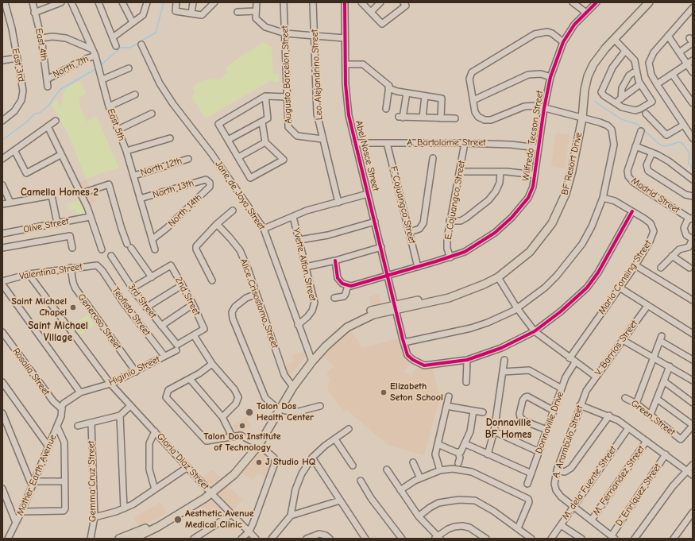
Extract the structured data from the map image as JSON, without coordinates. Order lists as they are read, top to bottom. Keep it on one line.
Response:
{"streets":{"main road":["BF Resort Drive"],"street":["East 4th","East 3rd","North 7th","Augusto Barcelon Street","Leo Alejandrino Street","East 5th","Wilfredo Tecson Street","A. Bartolome Street","Abel Nosce Street","North 12th","North 13th","Jane de Joya Street","Madrid Street","E. Cojuangco Street","F. Cojuangco Street","North 14th","Olive Street","Yvette Alfon Street","Valentina Street","Mario Consing Street","2nd Street","3rd Street","Alice Crisostomo Street","Teofisto Street","Generoso Street","V. Barrios Street","Higinio Street","Rosalia Street","Green Street","Donnaville Drive","A. Arambulo Street","Gloria Diaz Street","Mother Earth Avenue","M. Fernandez Street","Gemma Cruz Street","M. dela Fuente Street","D. Enriquez Street"]},"crossings":[["East 4th","North 7th"],["North 7th","East 5th"],["Augusto Barcelon Street","Leo Alejandrino Street"],["East 5th","North 12th"],["East 5th","North 13th"],["East 5th","North 14th"],["Wilfredo Tecson Street","A. Bartolome Street"],["Wilfredo Tecson Street","Abel Nosce Street"],["Wilfredo Tecson Street","E. Cojuangco Street"],["Wilfredo Tecson Street","F. Cojuangco Street"],["A. Bartolome Street","Abel Nosce Street"],["A. Bartolome Street","E. Cojuangco Street"],["A. Bartolome Street","F. Cojuangco Street"],["Abel Nosce Street","BF Resort Drive"],["Abel Nosce Street","Mario Consing Street"],["BF Resort Drive","Jane de Joya Street"],["BF Resort Drive","Alice Crisostomo Street"],["BF Resort Drive","Gloria Diaz Street"],["North 13th","North 14th"],["Jane de Joya Street","Yvette Alfon Street"],["Valentina Street","Teofisto Street"],["Valentina Street","Generoso Street"],["Valentina Street","Gloria Diaz Street"],["2nd Street","Higinio Street"],["3rd Street","Higinio Street"],["Teofisto Street","Higinio Street"],["Generoso Street","Higinio Street"],["V. Barrios Street","A. Arambulo Street"],["Higinio Street","Rosalia Street"],["Higinio Street","Gloria Diaz Street"],["Higinio Street","Mother Earth Avenue"],["Rosalia Street","Mother Earth Avenue"],["A. Arambulo Street","M. Fernandez Street"],["A. Arambulo Street","M. dela Fuente Street"],["A. Arambulo Street","D. Enriquez Street"]],"districts":["Camella Homes 2","Saint Michael Village","Donnaville BF Homes"],"places":["Saint Michael Chapel","Elizabeth Seton School","Talon Dos Health Center","Talon Dos Institute of Technology","J Studio HQ","Aesthetic Avenue Medical Clinic"]}
